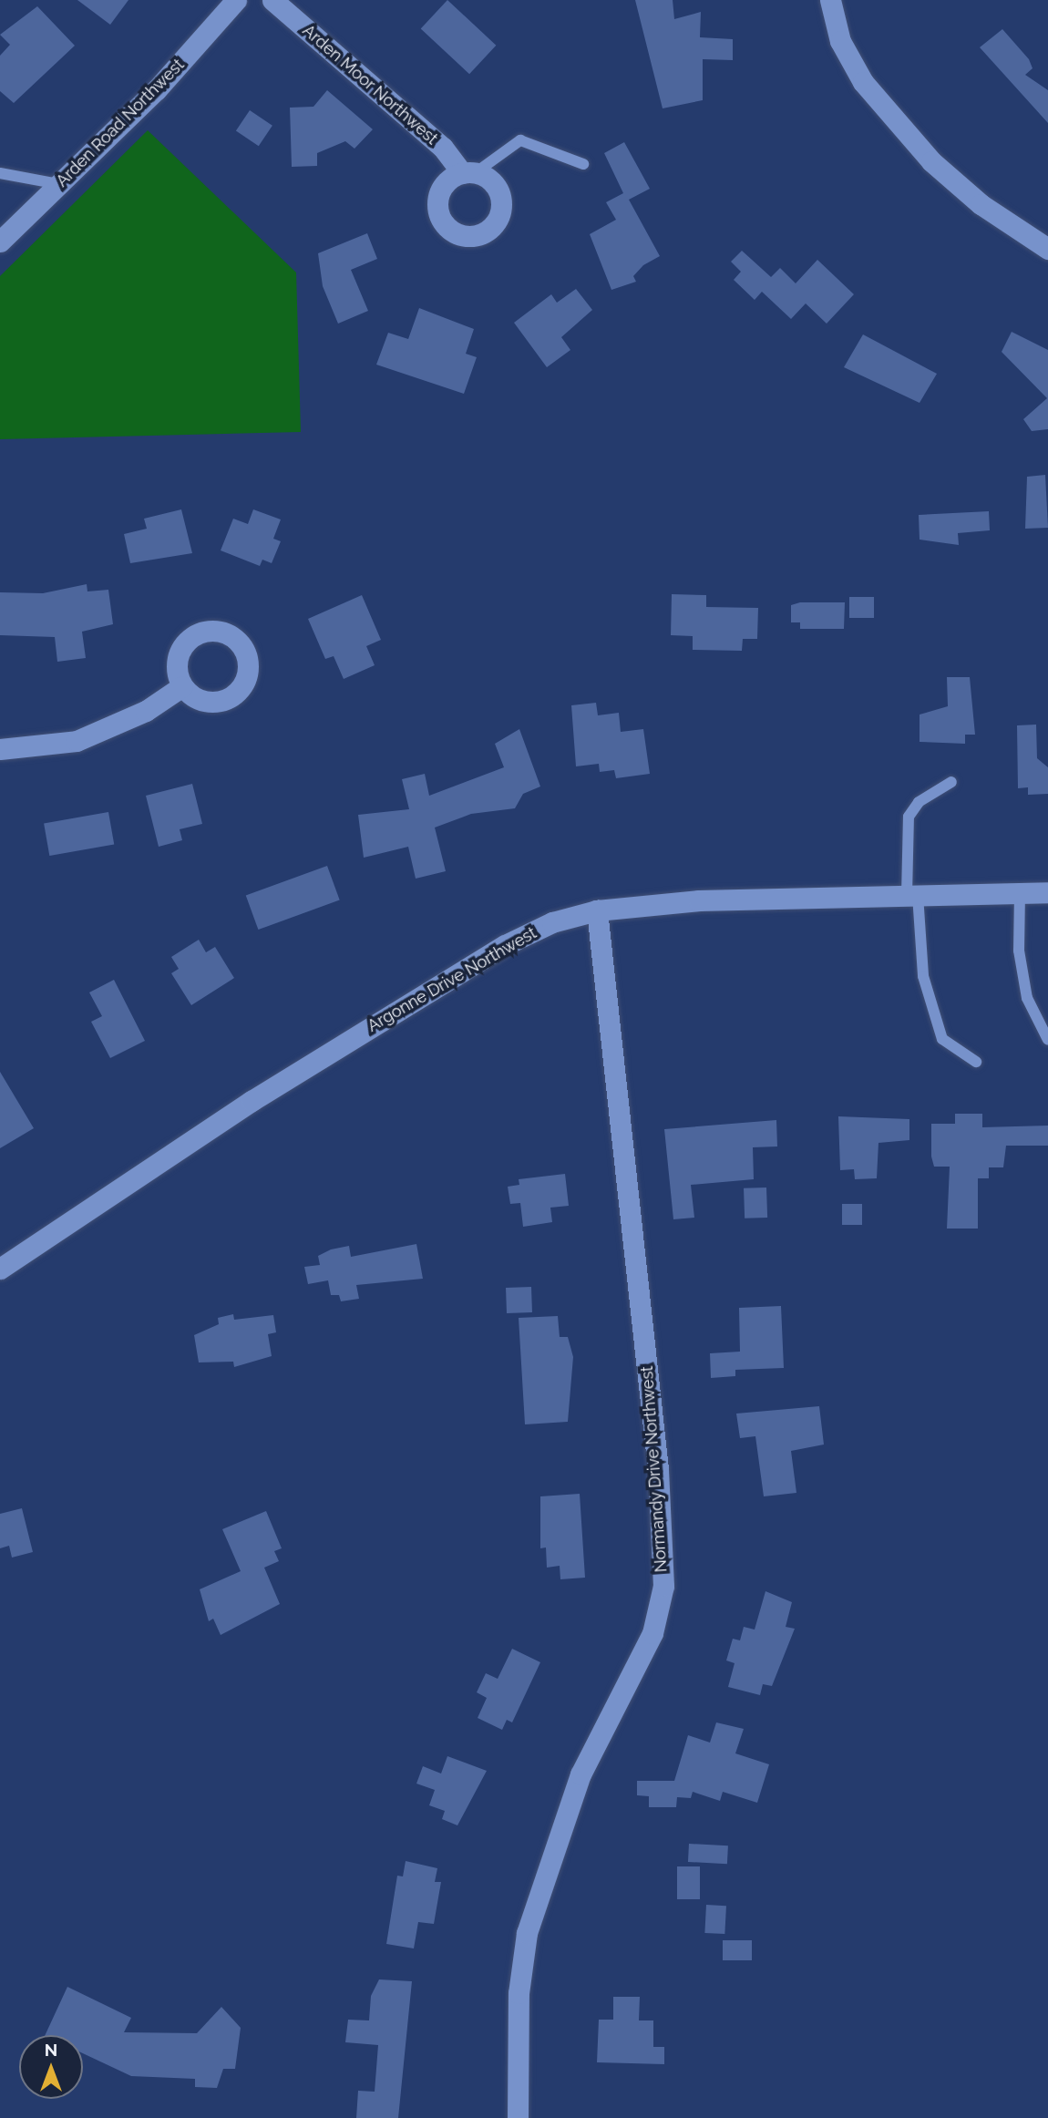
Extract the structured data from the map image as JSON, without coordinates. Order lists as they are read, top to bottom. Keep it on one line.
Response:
{"streets":{"street":["Arden Moor Northwest","Arden Road Northwest","Argonne Drive Northwest","Normandy Drive Northwest"]},"crossings":[["Argonne Drive Northwest","Normandy Drive Northwest"]],"north":"top"}
